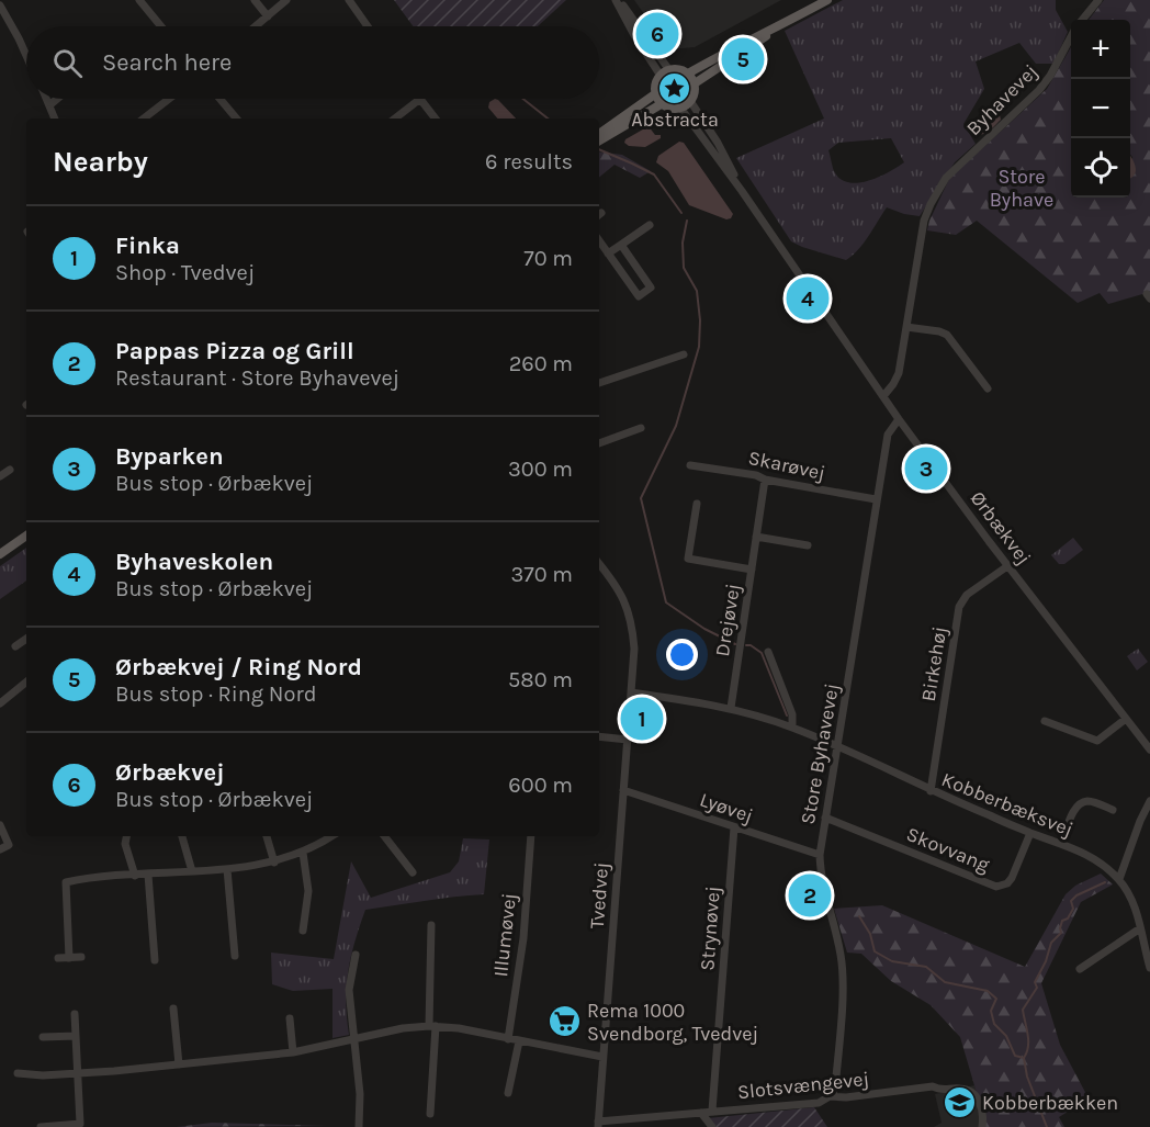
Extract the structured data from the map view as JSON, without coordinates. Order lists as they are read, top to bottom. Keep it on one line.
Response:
{"streets":{"street":["Byhavevej","Skarøvej","Ørbækvej","Drejøvej","Birkehøj","Store Byhavevej","Kobberbæksvej","Lyøvej","Skovvang","Tvedvej","Strynøvej","Illumøvej","Slotsvængevej"]},"crossings":[["Skarøvej","Drejøvej"],["Skarøvej","Store Byhavevej"],["Ørbækvej","Birkehøj"],["Ørbækvej","Store Byhavevej"],["Drejøvej","Kobberbæksvej"],["Birkehøj","Kobberbæksvej"],["Store Byhavevej","Kobberbæksvej"],["Store Byhavevej","Lyøvej"],["Store Byhavevej","Skovvang"],["Store Byhavevej","Slotsvængevej"],["Kobberbæksvej","Skovvang"],["Kobberbæksvej","Tvedvej"],["Lyøvej","Tvedvej"],["Lyøvej","Strynøvej"],["Tvedvej","Slotsvængevej"],["Strynøvej","Slotsvængevej"]],"parks":["Store Byhave"],"places":{"place":["Abstracta"],"supermarket":["Rema 1000 Svendborg, Tvedvej"],"school or university":["Kobberbækken"]},"page":{"pins":["6","5","4","3","1","2"],"map_buttons":["+","−"],"search":"Search here","heading":["Nearby","6 results"],"list":[{"mark":"1","name":"Finka","note":"Shop · Tvedvej","value":"70 m"},{"mark":"2","name":"Pappas Pizza og Grill","note":"Restaurant · Store Byhavevej","value":"260 m"},{"mark":"3","name":"Byparken","note":"Bus stop · Ørbækvej","value":"300 m"},{"mark":"4","name":"Byhaveskolen","note":"Bus stop · Ørbækvej","value":"370 m"},{"mark":"5","name":"Ørbækvej / Ring Nord","note":"Bus stop · Ring Nord","value":"580 m"},{"mark":"6","name":"Ørbækvej","note":"Bus stop · Ørbækvej","value":"600 m"}]}}
